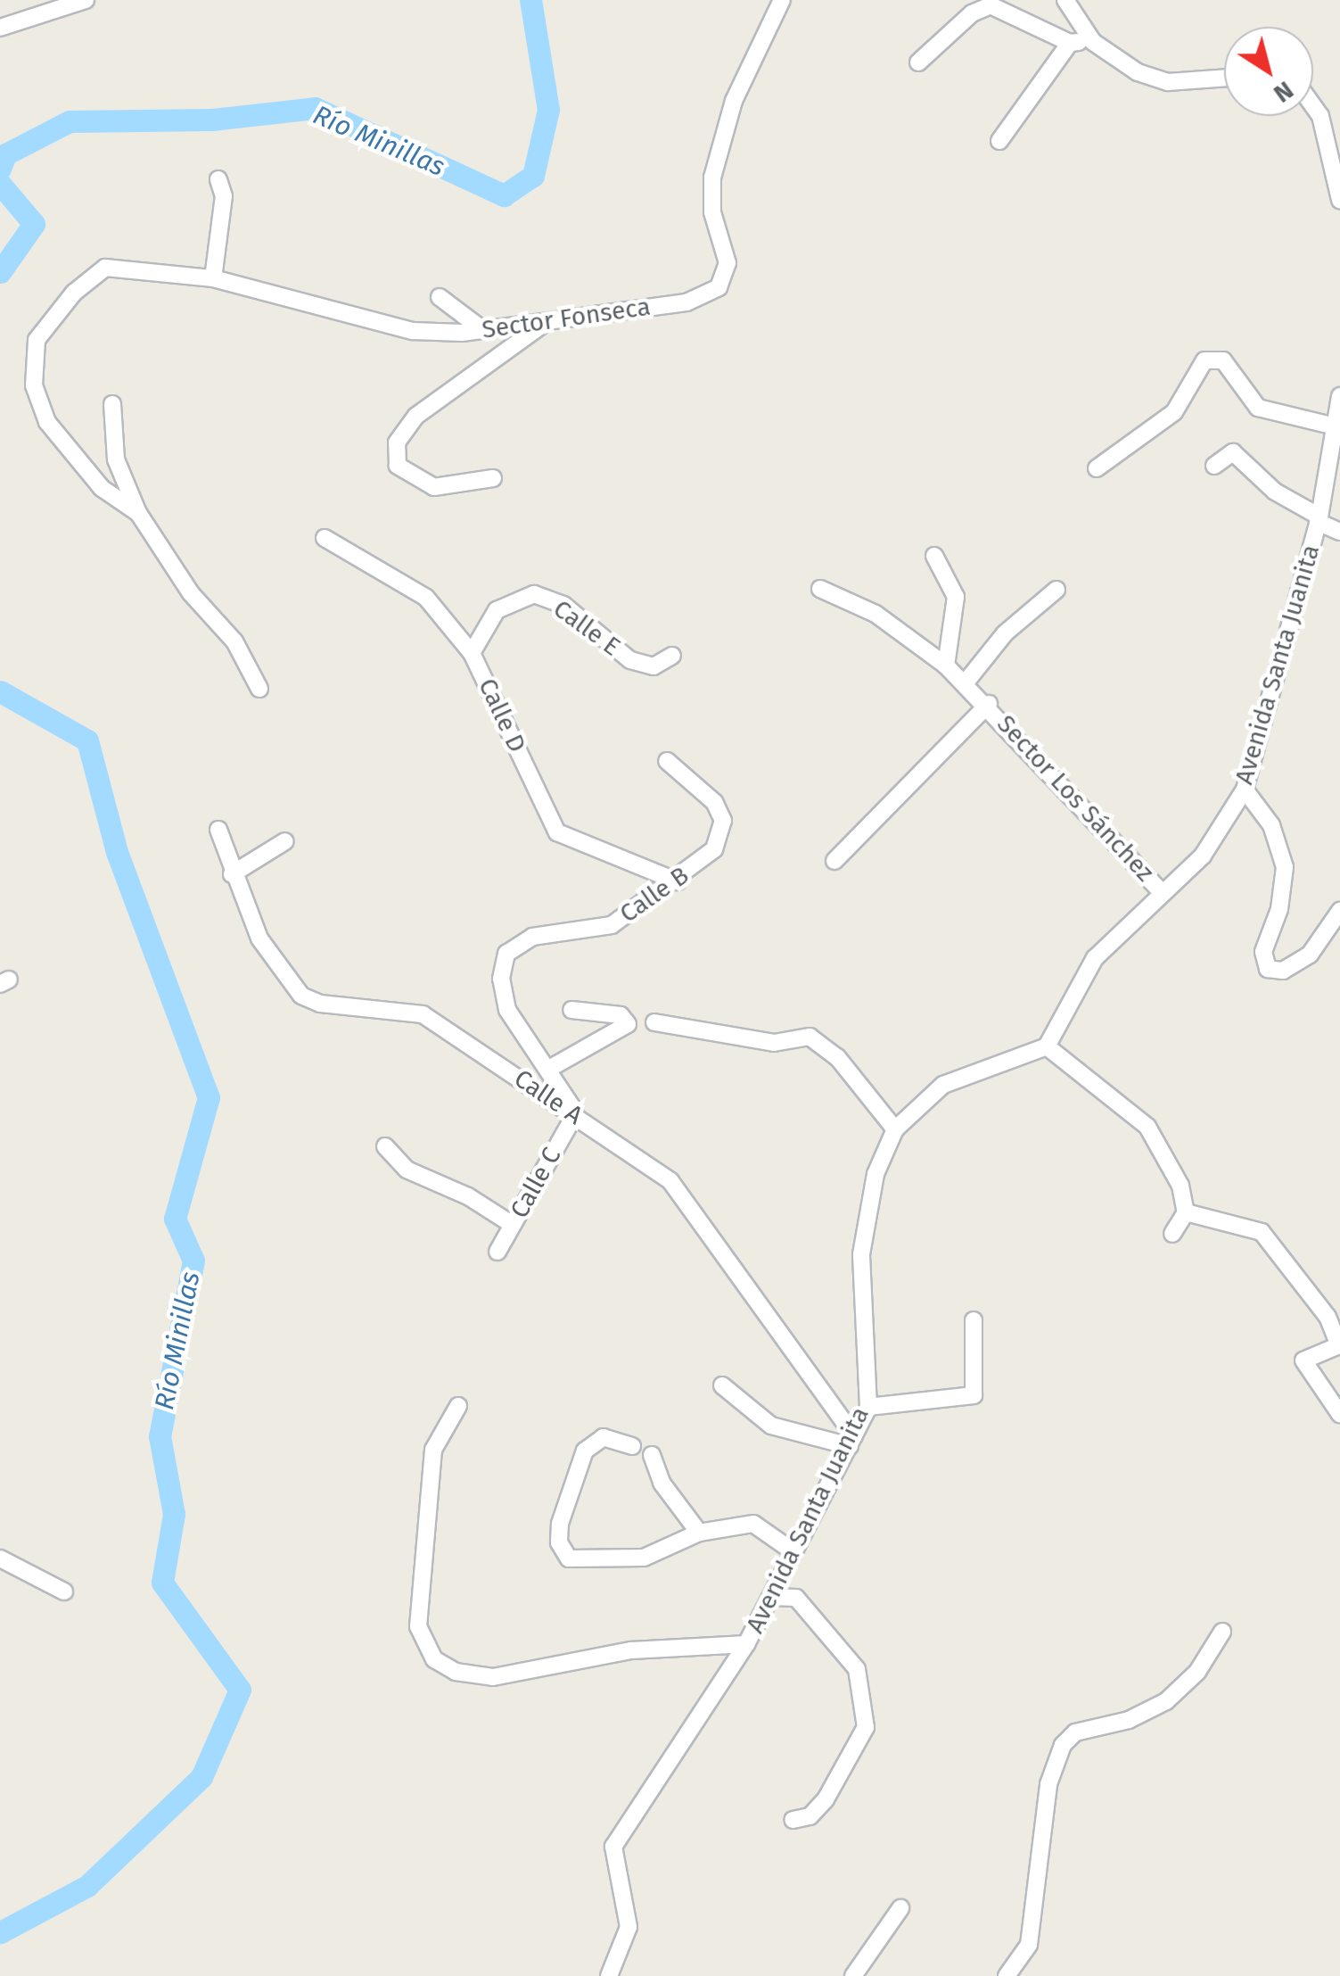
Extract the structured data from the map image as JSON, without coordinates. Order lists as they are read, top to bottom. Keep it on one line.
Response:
{"streets":{"street":["Sector Fonseca","Calle E","Avenida Santa Juanita","Calle D","Sector Los Sánchez","Calle B","Calle A","Calle C"]},"crossings":[["Calle E","Calle D"],["Avenida Santa Juanita","Sector Los Sánchez"],["Avenida Santa Juanita","Calle A"],["Calle D","Calle B"],["Calle B","Calle A"],["Calle B","Calle C"],["Calle A","Calle C"]],"water":["Río Minillas"],"north":"bottom right"}
